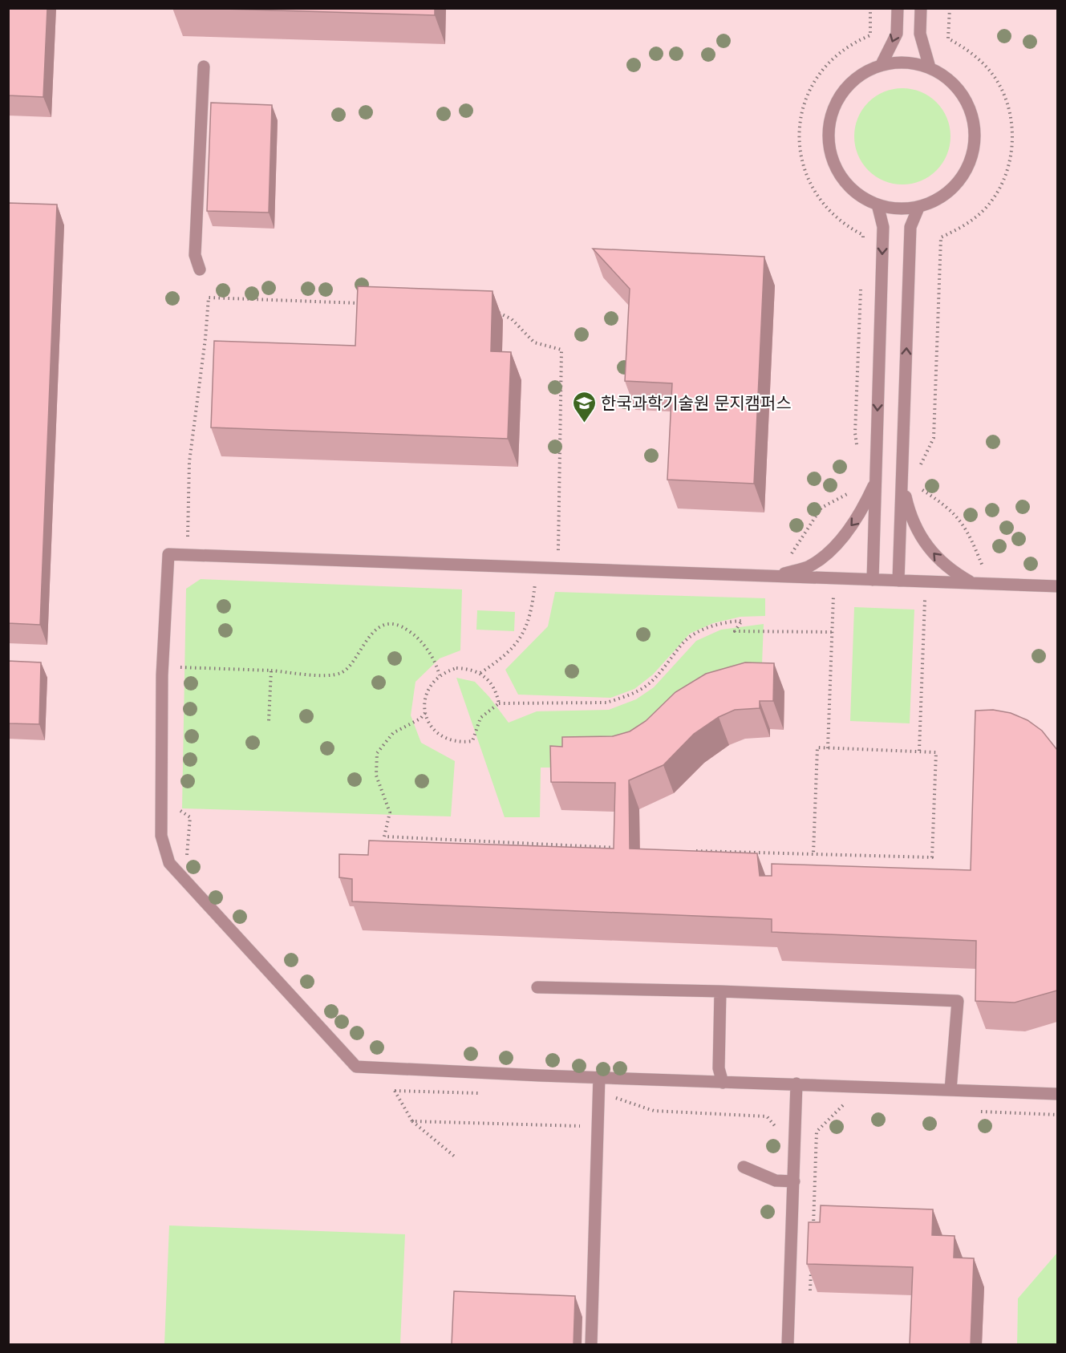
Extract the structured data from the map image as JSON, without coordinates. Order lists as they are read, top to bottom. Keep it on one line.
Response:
{"places":{"school or university":["한국과학기술원 문지캠퍼스"]}}
